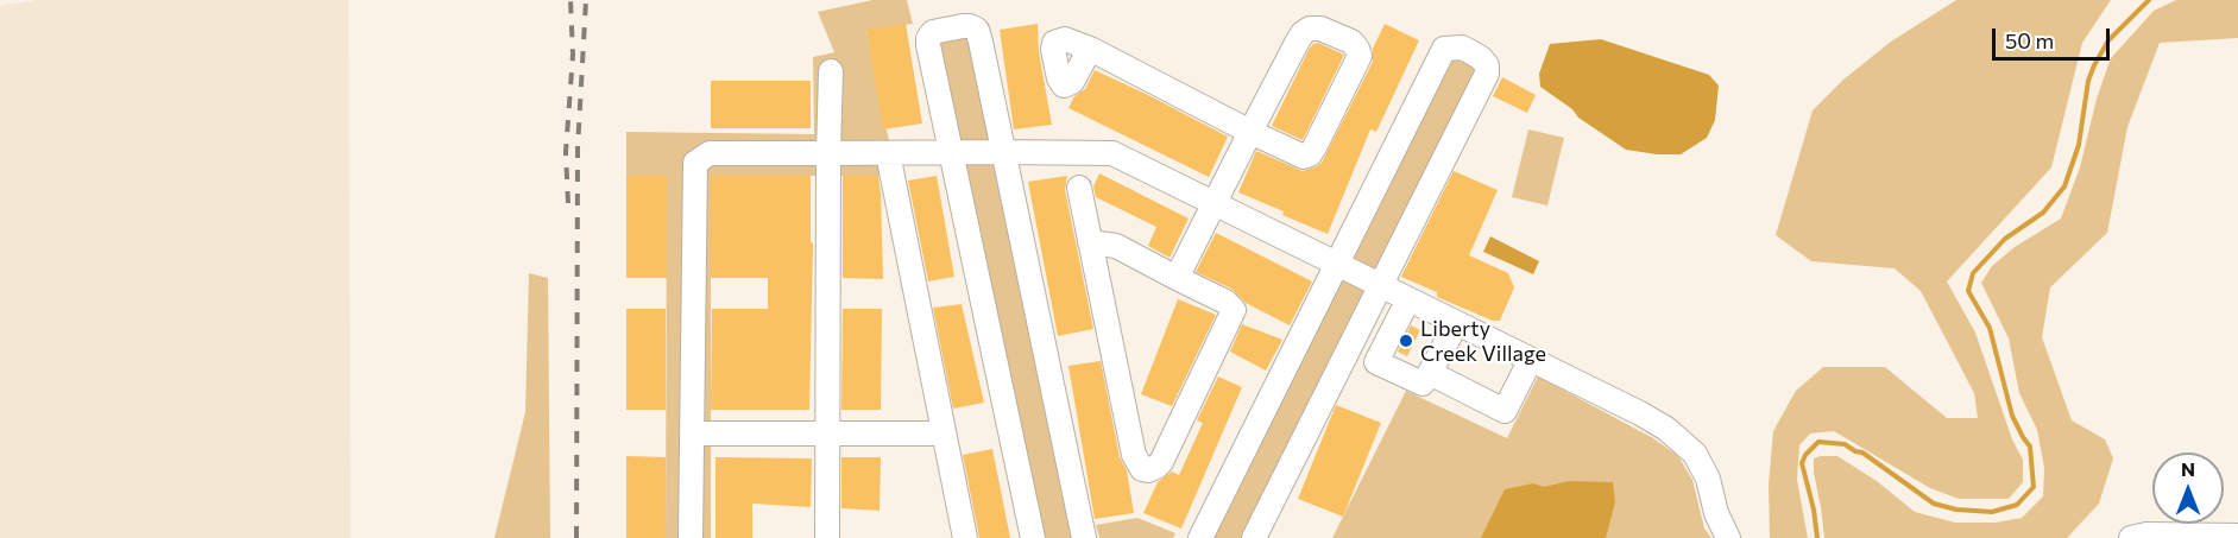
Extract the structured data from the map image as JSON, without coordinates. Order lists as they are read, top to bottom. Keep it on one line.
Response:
{"places":["Liberty Creek Village"],"scale_bar":"50 m","north":"top"}
